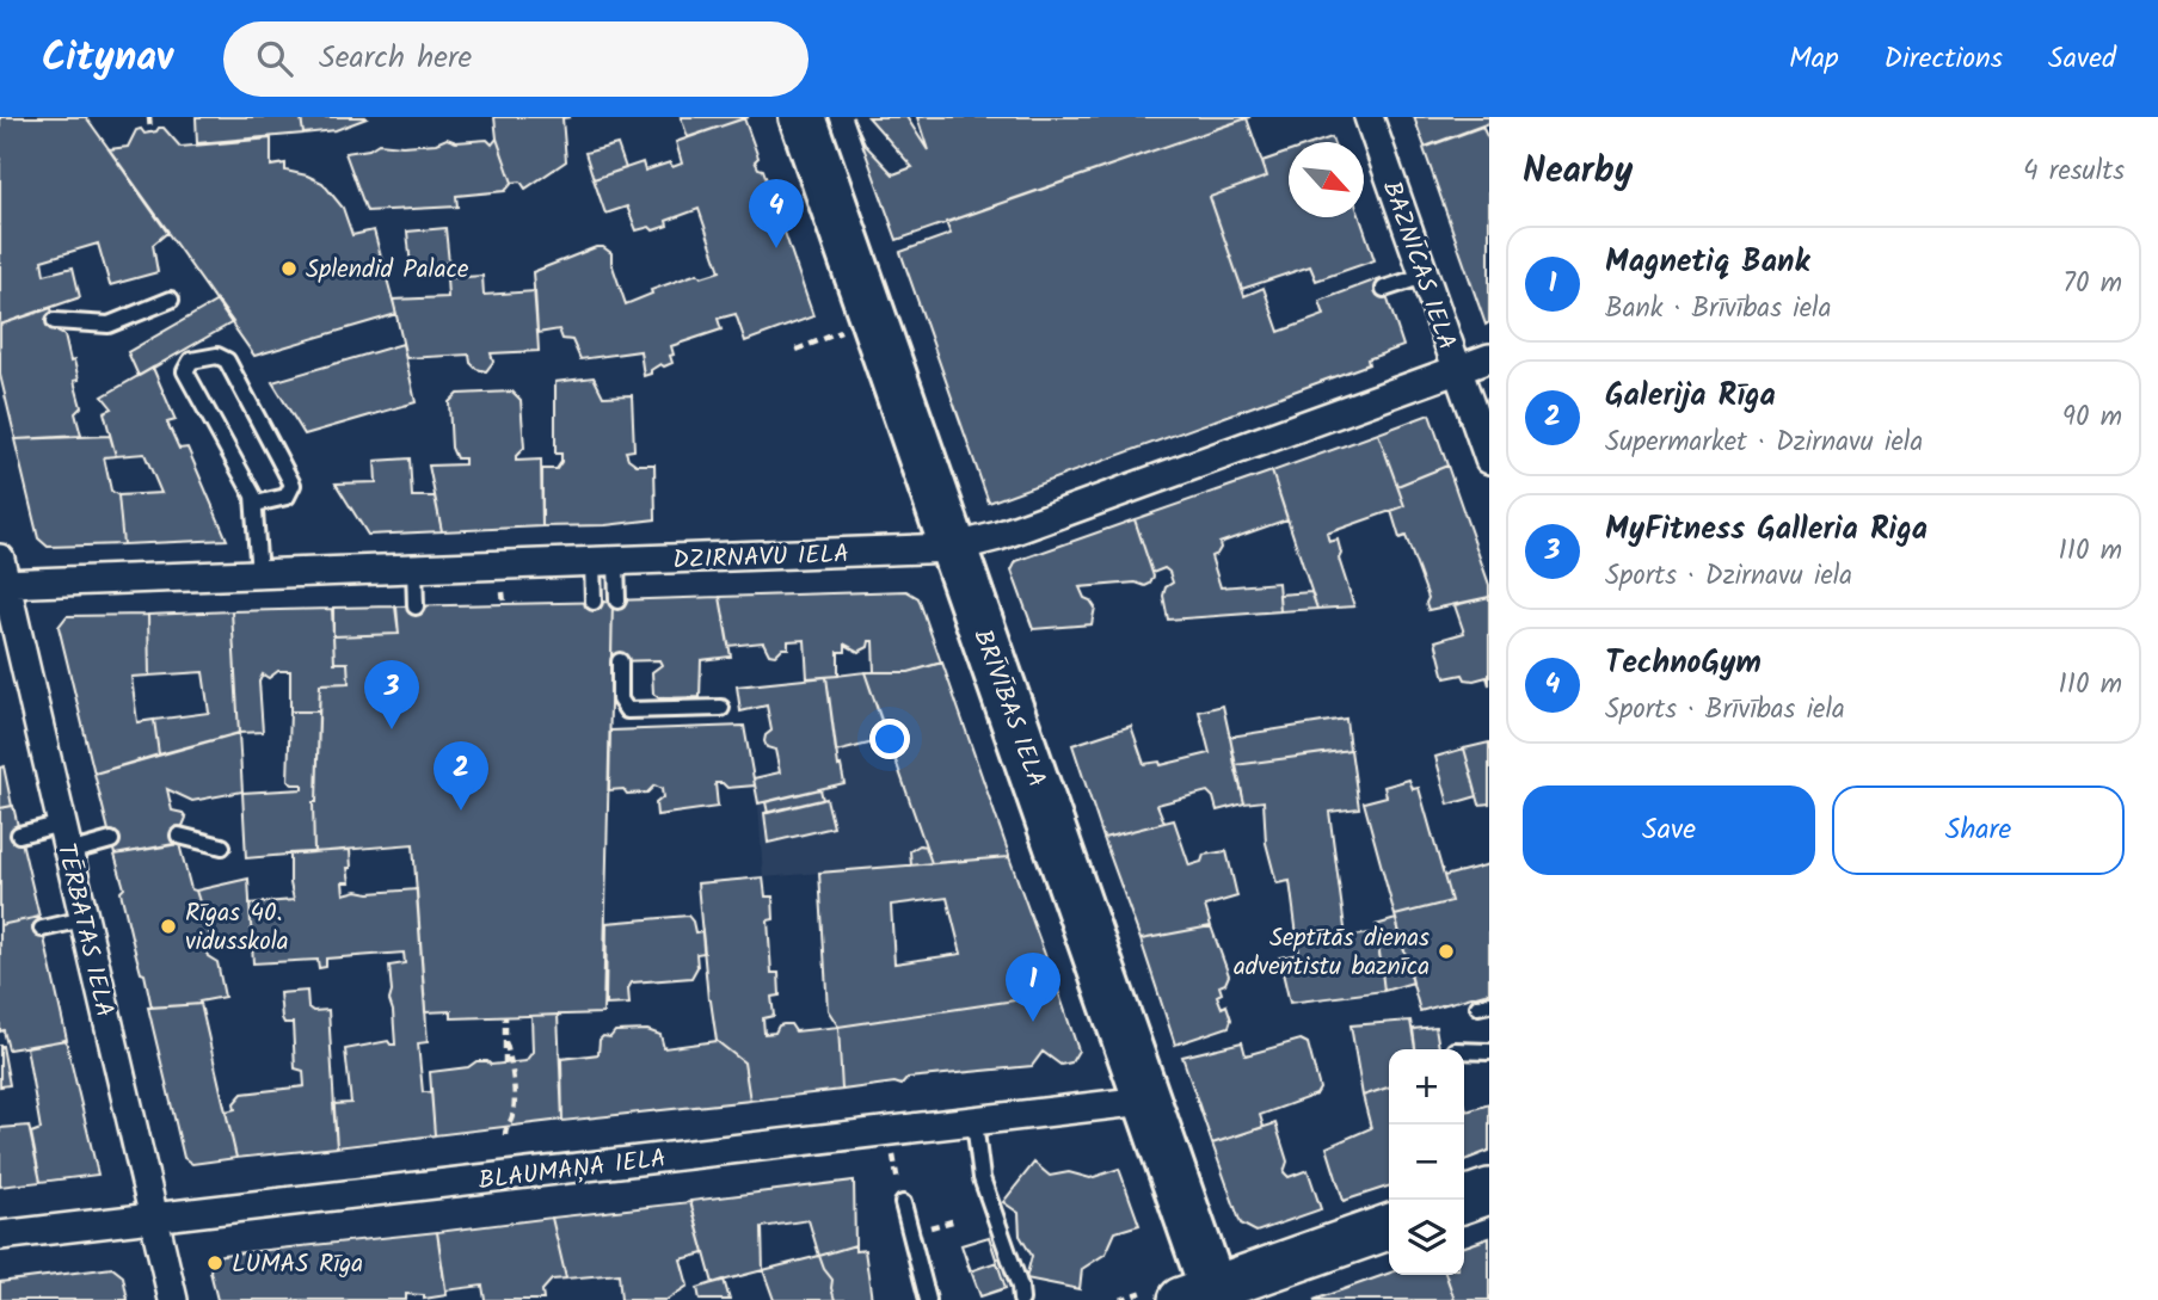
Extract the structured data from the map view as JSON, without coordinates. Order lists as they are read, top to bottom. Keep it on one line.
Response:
{"streets":{"highway":["BRĪVĪBAS IELA"],"street":["BAZNĪCAS IELA","DZIRNAVU IELA","TĒRBATAS IELA","BLAUMAŅA IELA"]},"crossings":[["BAZNĪCAS IELA","DZIRNAVU IELA"],["DZIRNAVU IELA","BRĪVĪBAS IELA"],["DZIRNAVU IELA","TĒRBATAS IELA"],["BRĪVĪBAS IELA","BLAUMAŅA IELA"],["TĒRBATAS IELA","BLAUMAŅA IELA"]],"places":["Splendid Palace","Rīgas 40. vidusskola","Septītās dienas adventistu baznīca","LUMAS Rīga"],"north":"bottom right","page":{"header":"Citynav","search":"Search here","nav":["Map","Directions","Saved"],"heading":["Nearby","4 results"],"pins":["4","3","2","1"],"list":[{"mark":"1","name":"Magnetiq Bank","note":"Bank · Brīvības iela","value":"70 m"},{"mark":"2","name":"Galerija Rīga","note":"Supermarket · Dzirnavu iela","value":"90 m"},{"mark":"3","name":"MyFitness Galleria Riga","note":"Sports · Dzirnavu iela","value":"110 m"},{"mark":"4","name":"TechnoGym","note":"Sports · Brīvības iela","value":"110 m"}],"buttons":["Save","Share"],"map_buttons":["+","−"]}}
